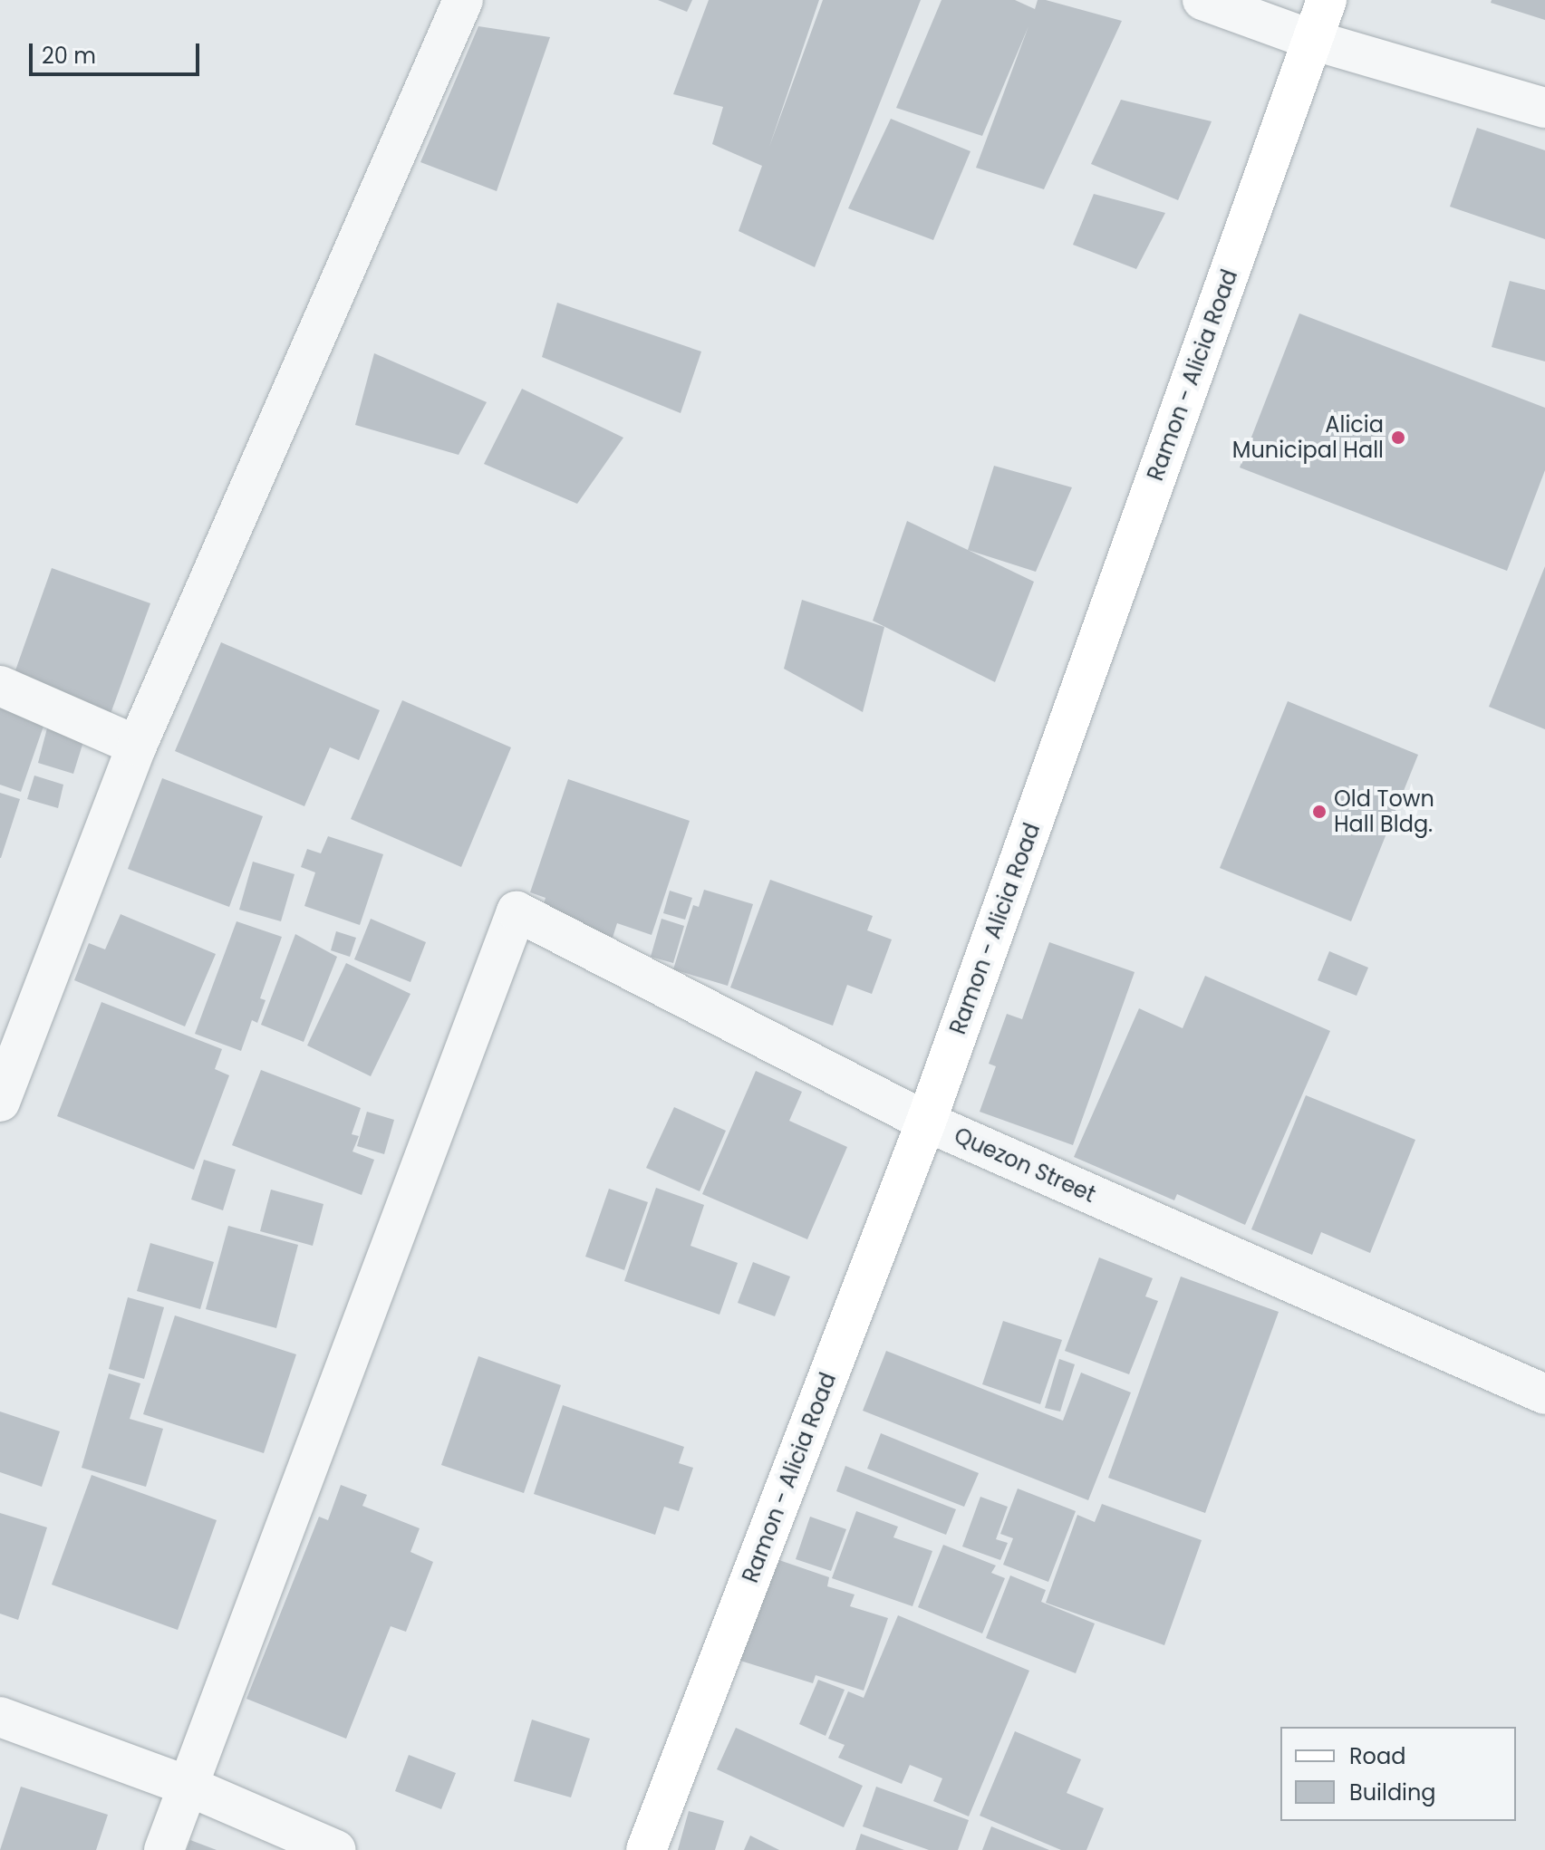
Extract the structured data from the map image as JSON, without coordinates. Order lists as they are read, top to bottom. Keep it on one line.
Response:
{"streets":{"main road":["Ramon - Alicia Road"],"street":["Quezon Street"]},"crossings":[["Ramon - Alicia Road","Quezon Street"]],"places":["Alicia Municipal Hall","Old Town Hall Bldg."],"legend":["Road","Building"],"scale_bar":"20 m"}
